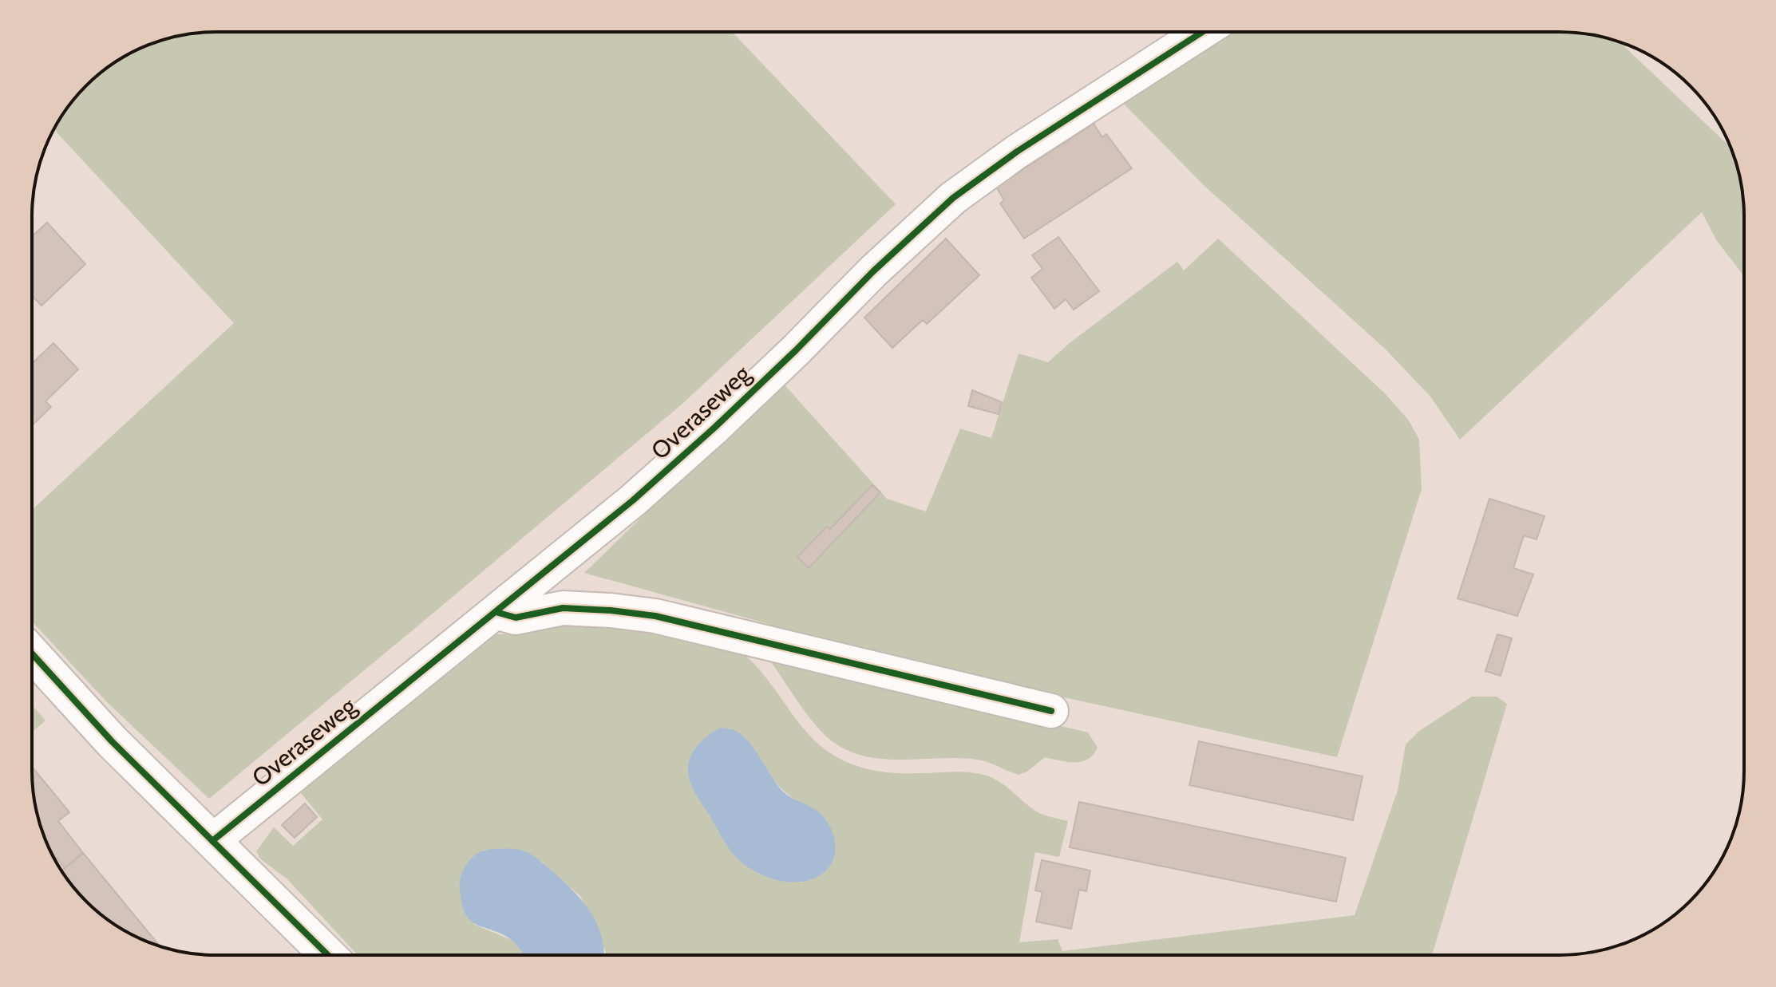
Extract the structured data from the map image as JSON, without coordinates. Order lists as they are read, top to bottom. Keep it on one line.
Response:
{"streets":{"street":["Overaseweg"]}}
